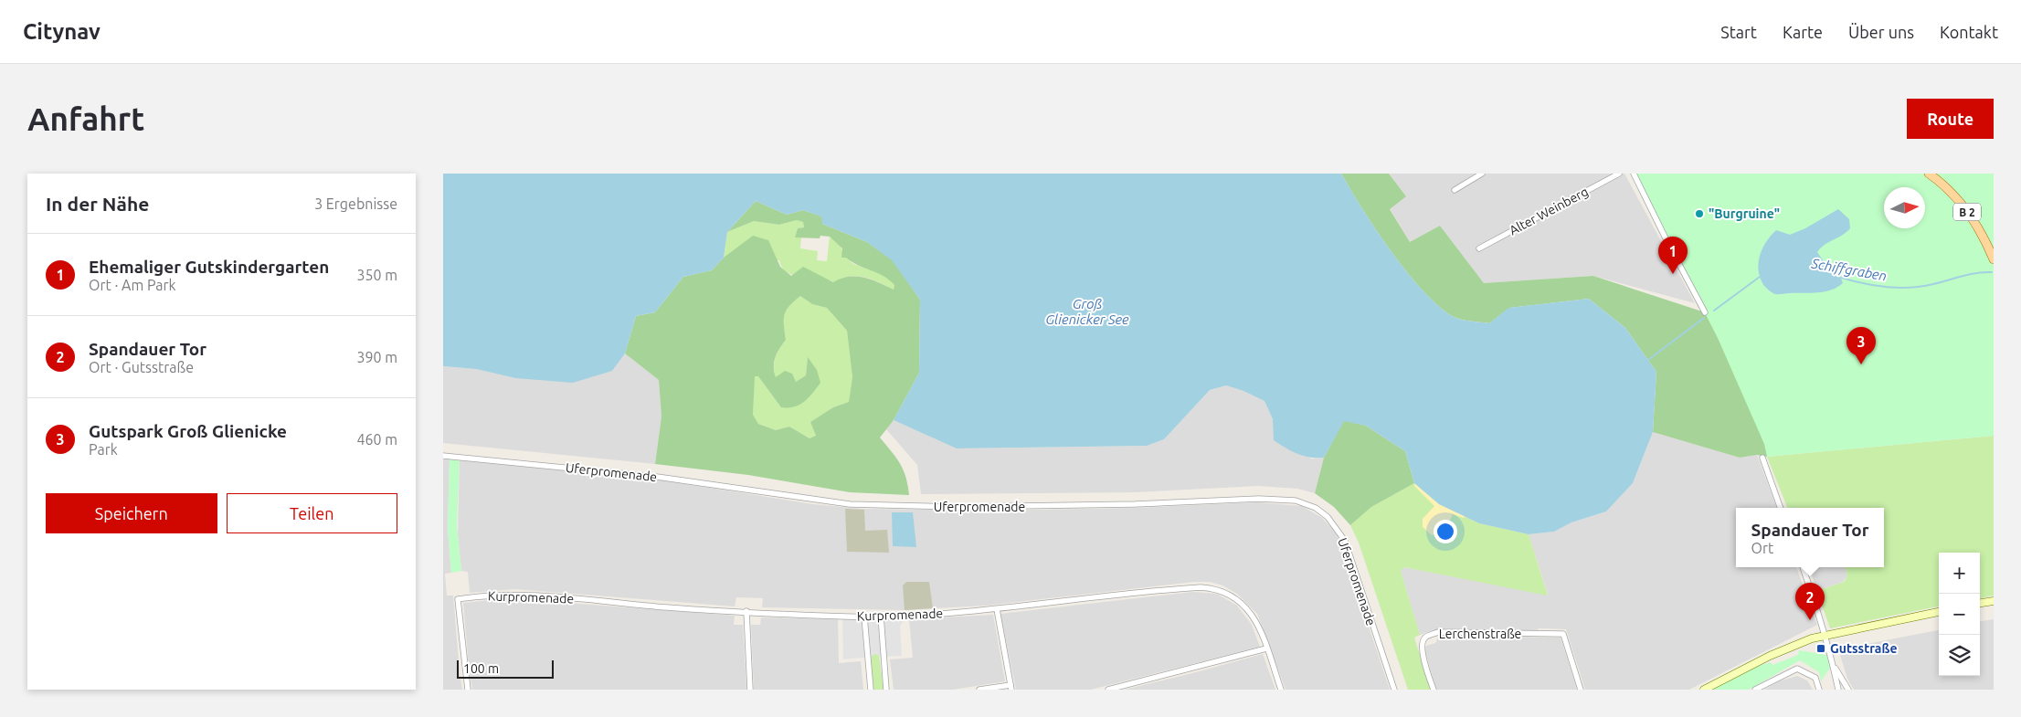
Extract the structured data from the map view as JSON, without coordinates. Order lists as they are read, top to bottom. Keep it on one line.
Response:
{"streets":{"main road":["B 2"],"street":["Alter Weinberg","Uferpromenade","Kurpromenade","Lerchenstraße"]},"water":["Schiffgraben","Groß Glienicker See"],"places":{"other":["\"Burgruine\""],"transit":["Gutsstraße"]},"scale_bar":"100 m","north":"right","page":{"header":"Citynav","nav":["Start","Karte","Über uns","Kontakt"],"buttons":["Route",["Speichern","Teilen"]],"title":"Anfahrt","heading":["In der Nähe","3 Ergebnisse"],"list":[{"mark":"1","name":"Ehemaliger Gutskindergarten","note":"Ort · Am Park","value":"350 m"},{"mark":"2","name":"Spandauer Tor","note":"Ort · Gutsstraße","value":"390 m"},{"mark":"3","name":"Gutspark Groß Glienicke","note":"Park","value":"460 m"}],"pins":["1","3","2"],"popup":["Spandauer Tor","Ort"],"map_buttons":["+","−"],"scale":"100 m"}}
